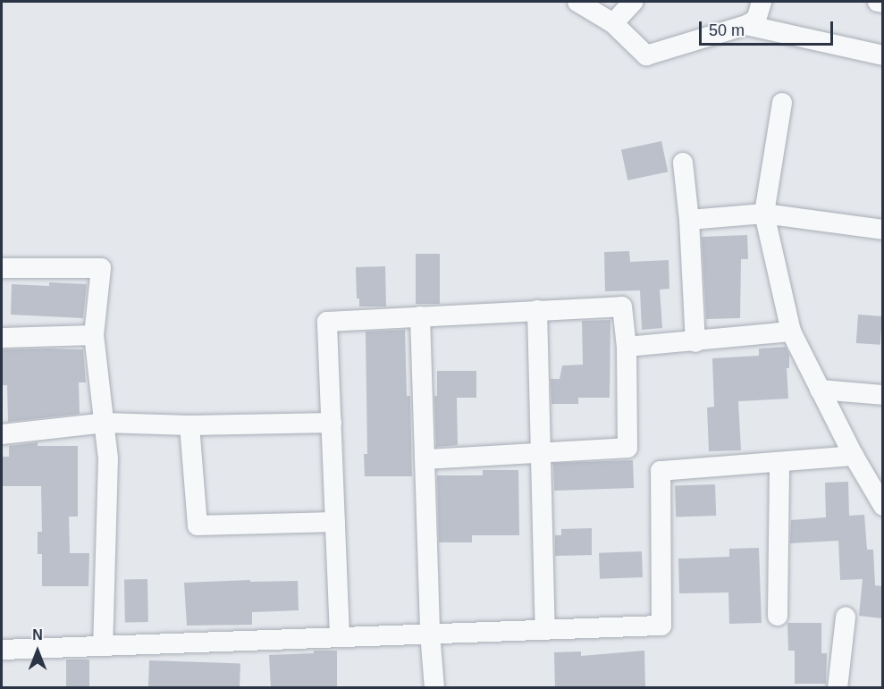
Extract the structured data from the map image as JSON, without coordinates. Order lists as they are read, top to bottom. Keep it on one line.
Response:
{"scale_bar":"50 m","north":"top"}
